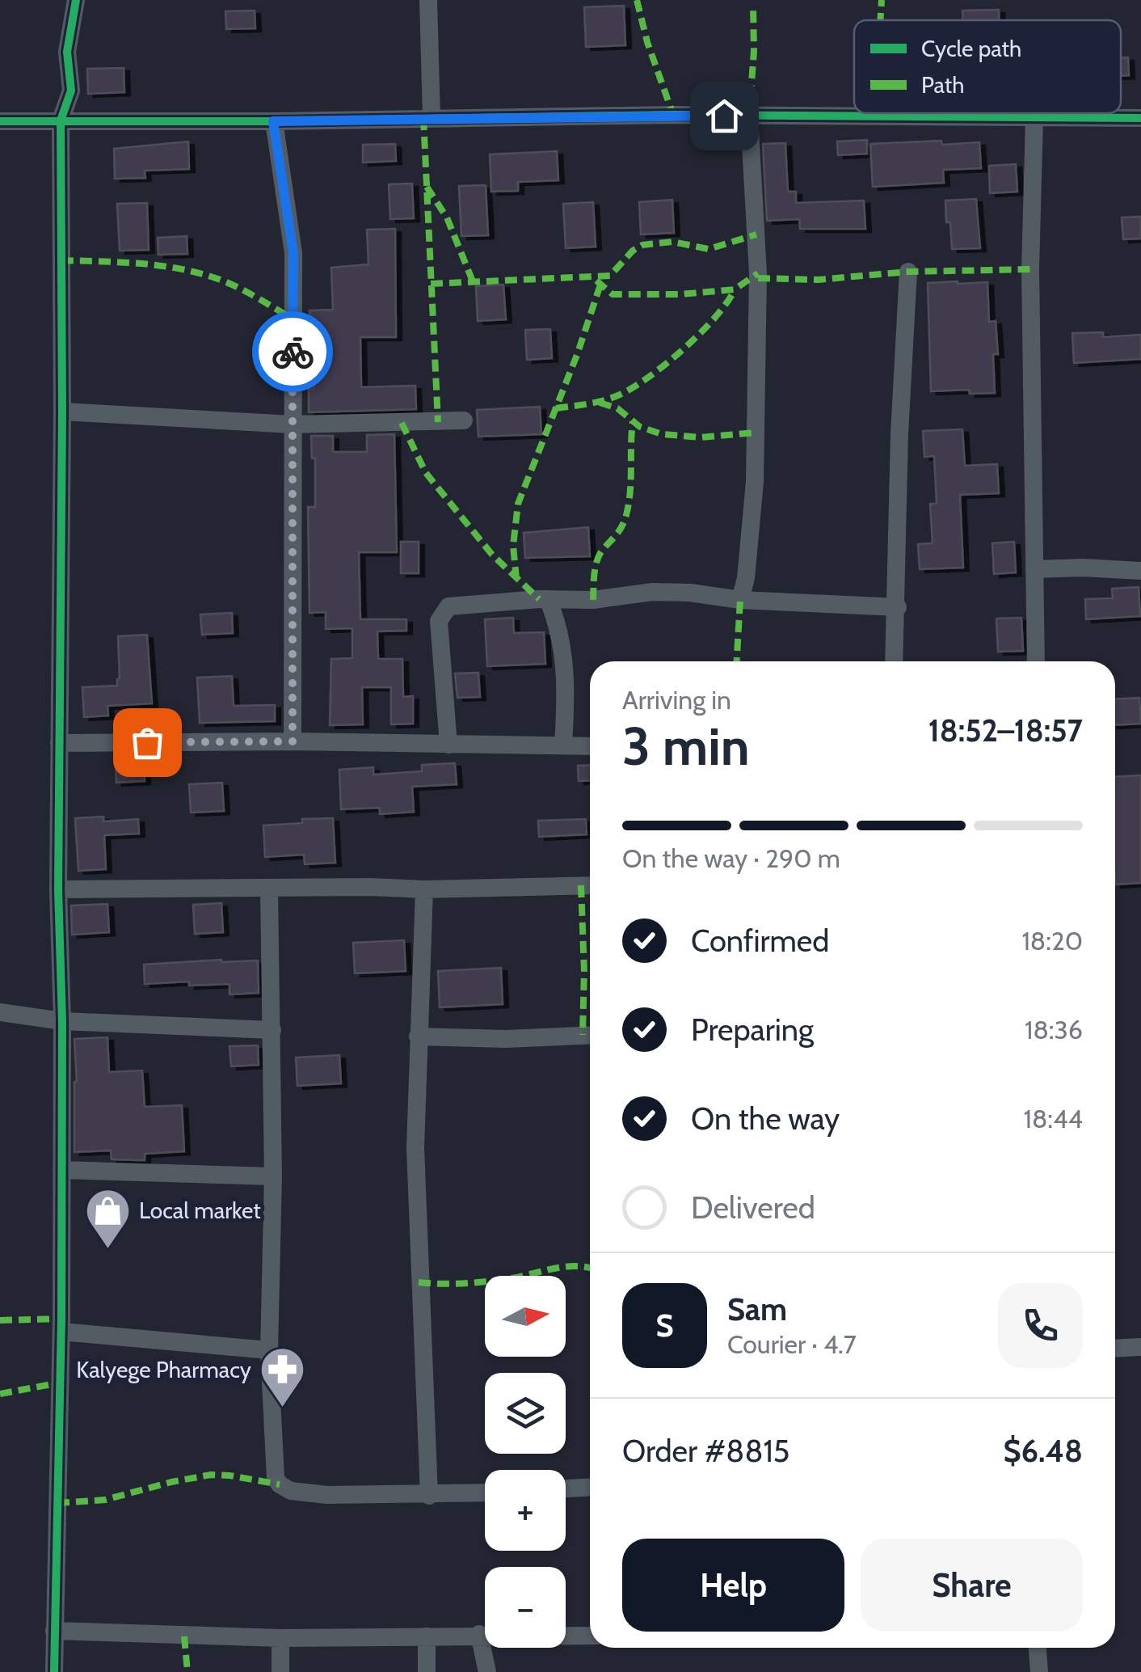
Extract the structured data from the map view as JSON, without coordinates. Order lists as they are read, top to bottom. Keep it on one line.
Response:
{"places":{"shop":["Local market"],"pharmacy":["Kalyege Pharmacy"]},"legend":["Cycle path","Path"],"north":"right","page":{"heading":["3 min","Arriving in","18:52–18:57"],"panel":["Sam","Courier · 4.7","Order #8815","$6.48"],"bar":"On the way · 290 m","list":[["Confirmed","18:20"],["Preparing","18:36"],["On the way","18:44"],"Delivered"],"map_buttons":["+","−"],"round":"S","buttons":["Help","Share"]}}
